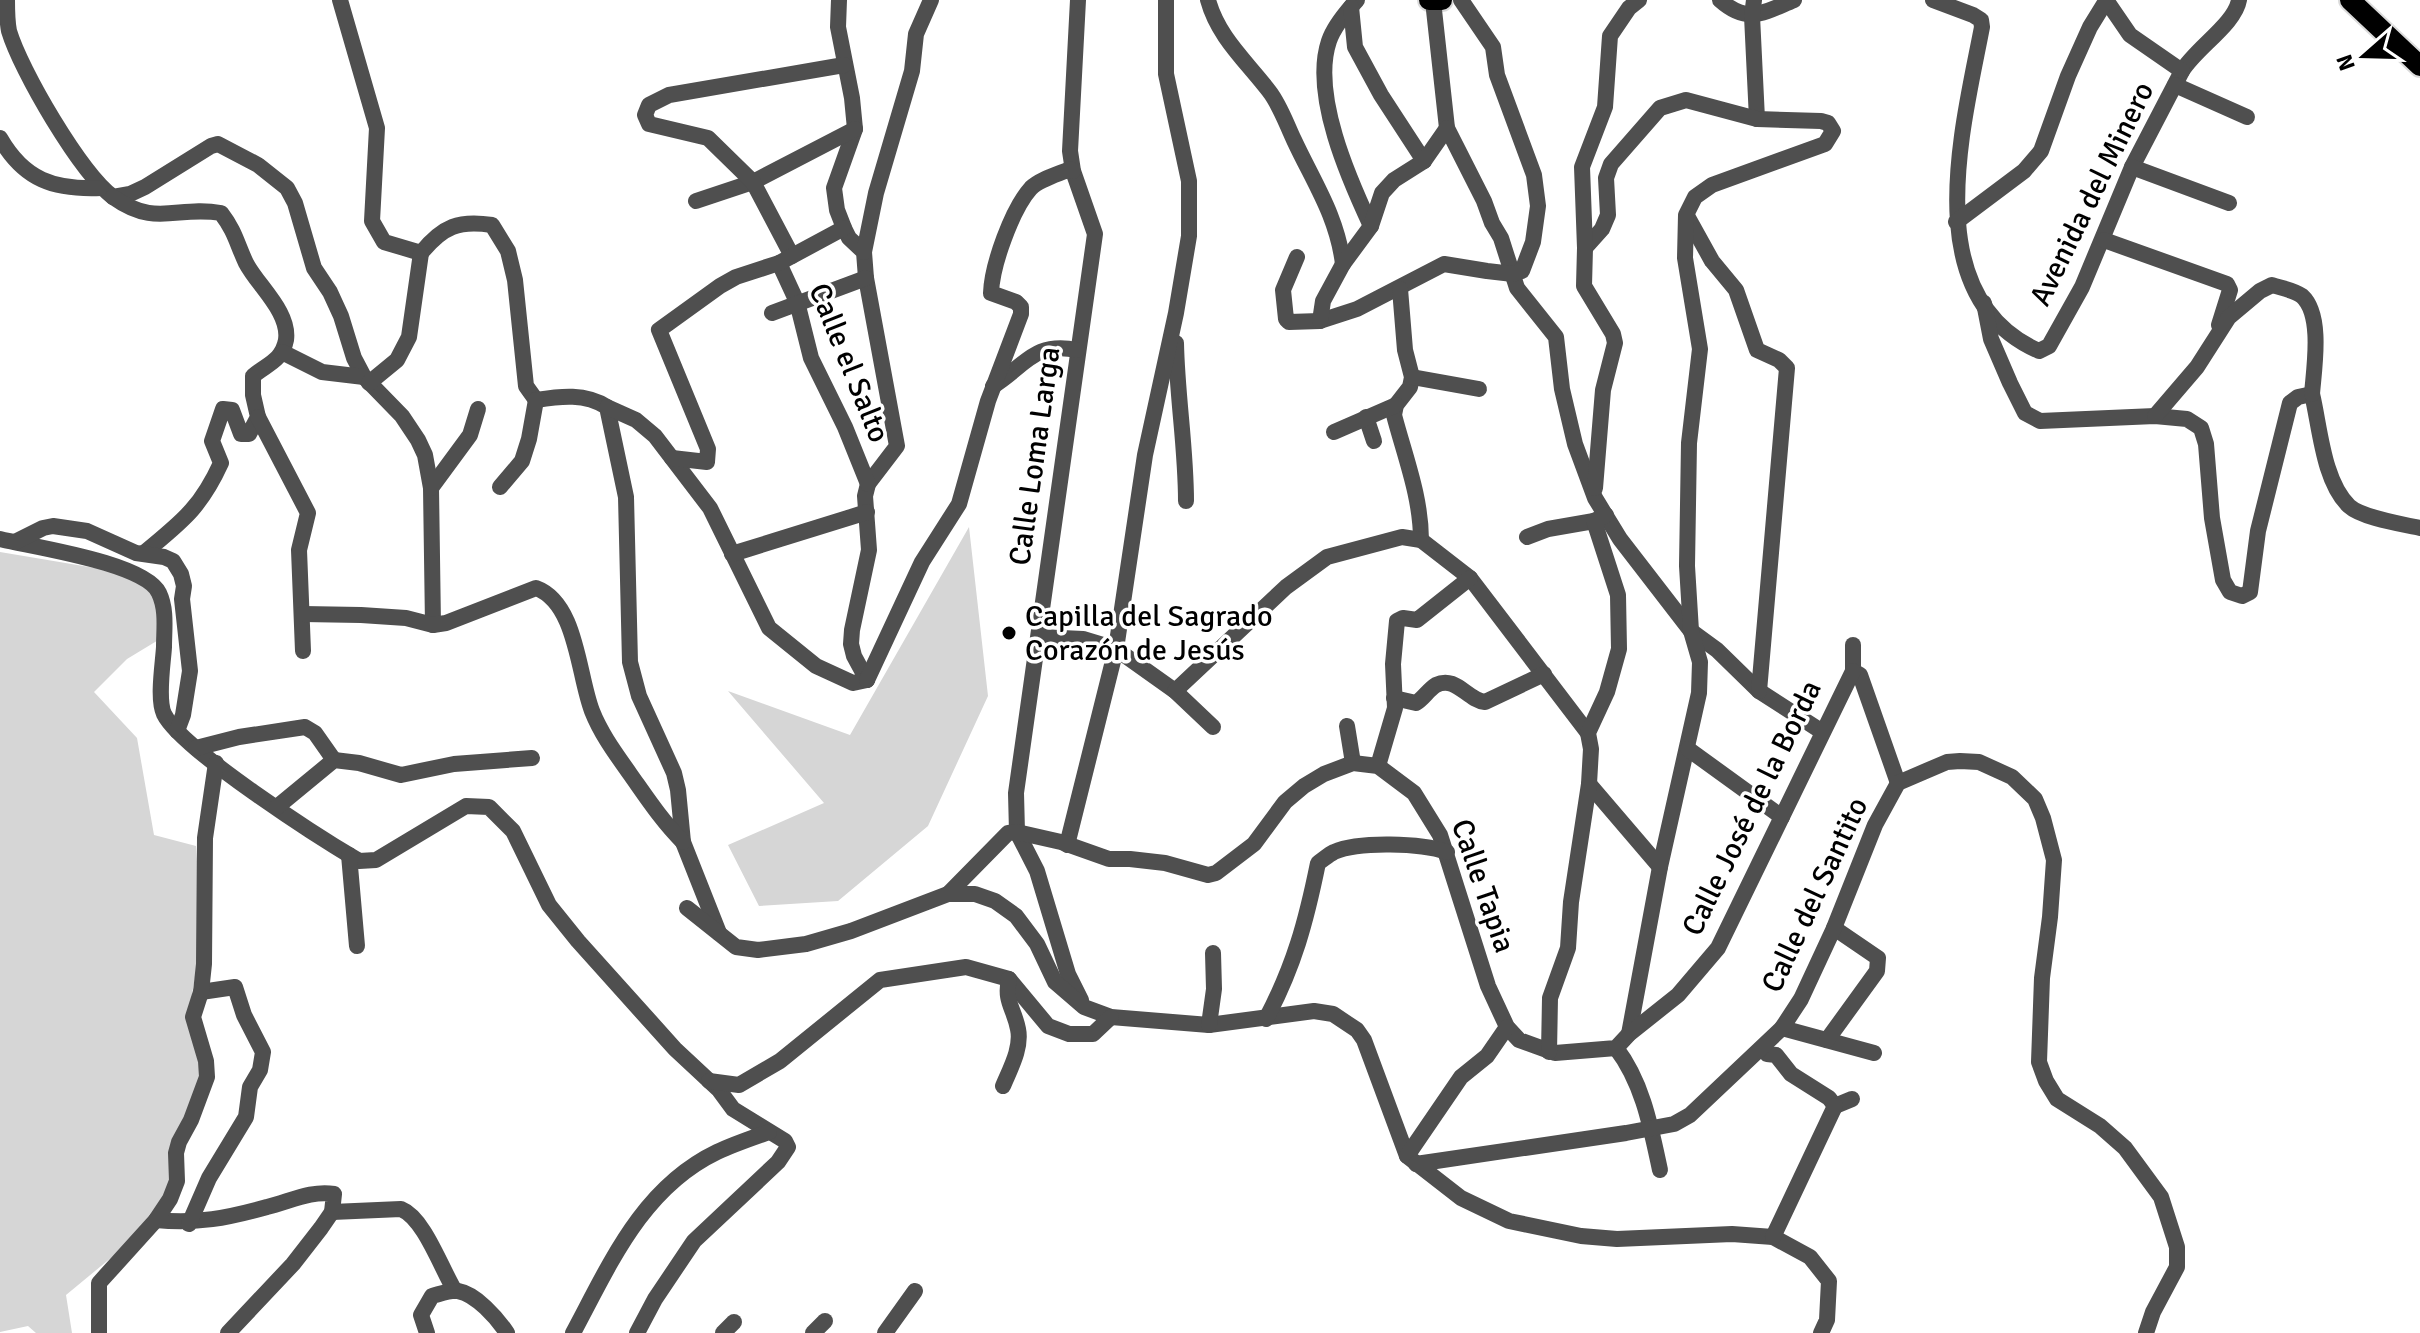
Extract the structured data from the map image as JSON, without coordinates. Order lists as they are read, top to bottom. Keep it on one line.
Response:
{"streets":{"street":["Avenida del Minero","Calle el Salto","Calle Loma Larga","Calle José de la Borda","Calle Tapia","Calle del Santito"]},"places":["Capilla del Sagrado Corazón de Jesús"],"north":"left"}
